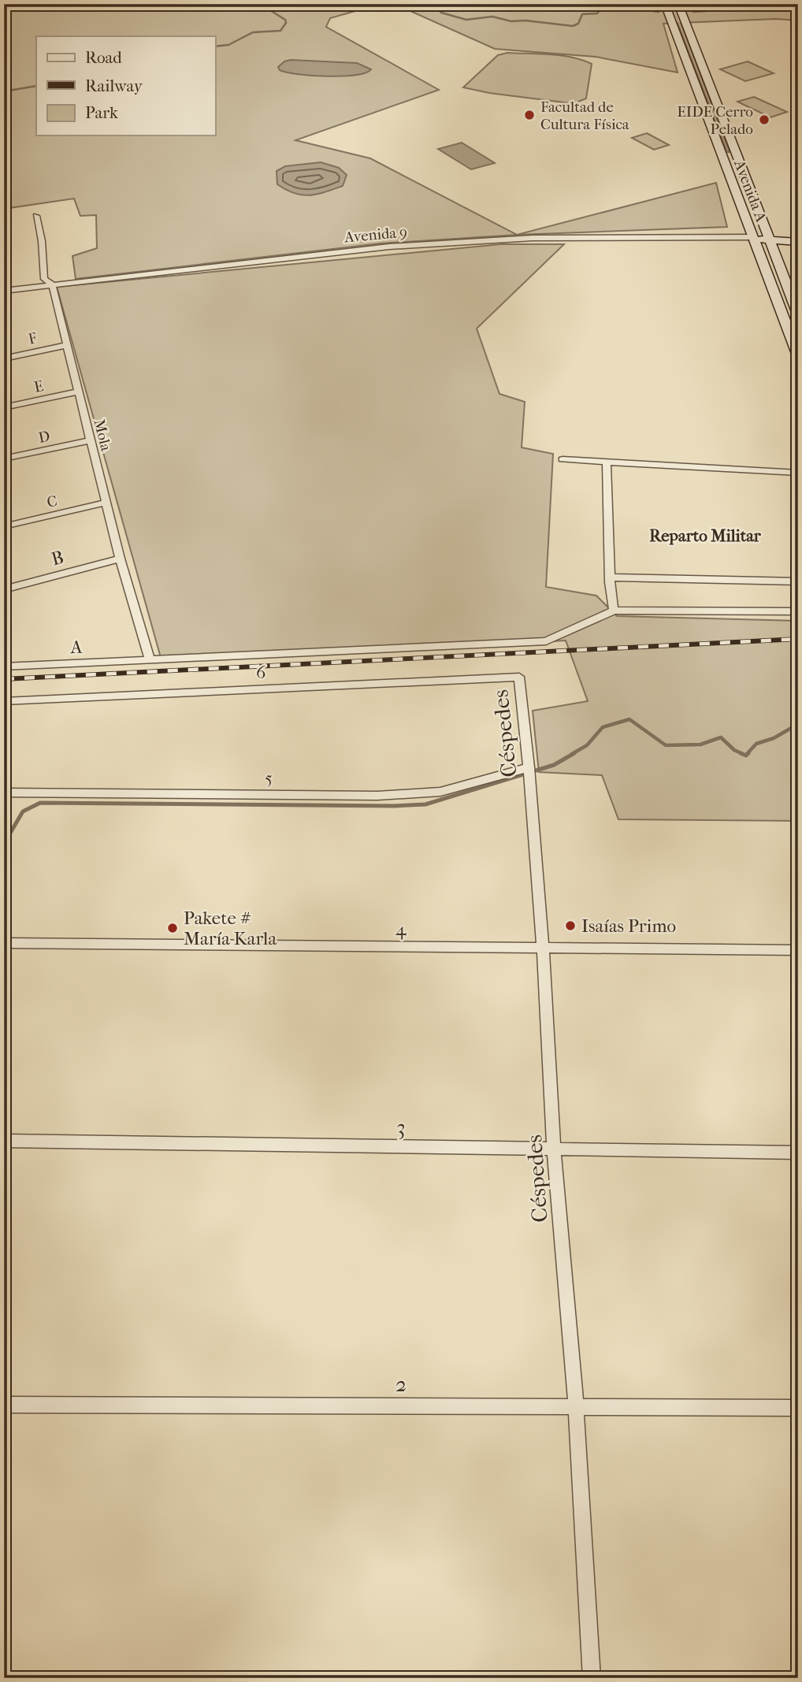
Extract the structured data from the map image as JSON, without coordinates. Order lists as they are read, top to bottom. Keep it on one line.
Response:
{"streets":{"main road":["Avenida A","Avenida 9"],"street":["F","E","Mola","D","C","B","A","6","Céspedes","5","4","3","2"]},"crossings":[["Avenida A","Avenida 9"],["Avenida 9","Mola"],["F","Mola"],["E","Mola"],["Mola","D"],["Mola","C"],["Mola","B"],["Mola","A"],["6","Céspedes"],["Céspedes","5"],["Céspedes","4"],["Céspedes","3"],["Céspedes","2"]],"districts":["Reparto Militar"],"places":["Facultad de Cultura Física","EIDE Cerro Pelado","Isaías Primo","Pakete # María Karla"],"legend":["Road","Railway","Park"]}
